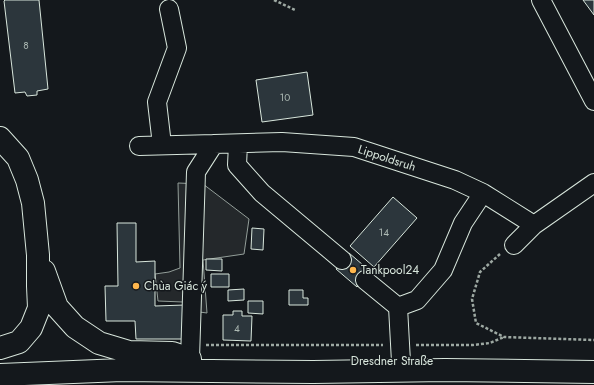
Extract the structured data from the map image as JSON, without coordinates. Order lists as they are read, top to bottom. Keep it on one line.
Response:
{"streets":{"main road":["Dresdner Straße"],"street":["Lippoldsruh"]},"places":["Tankpool24","Chùa Giác ý"],"house_numbers":["8","10","14","4"]}
